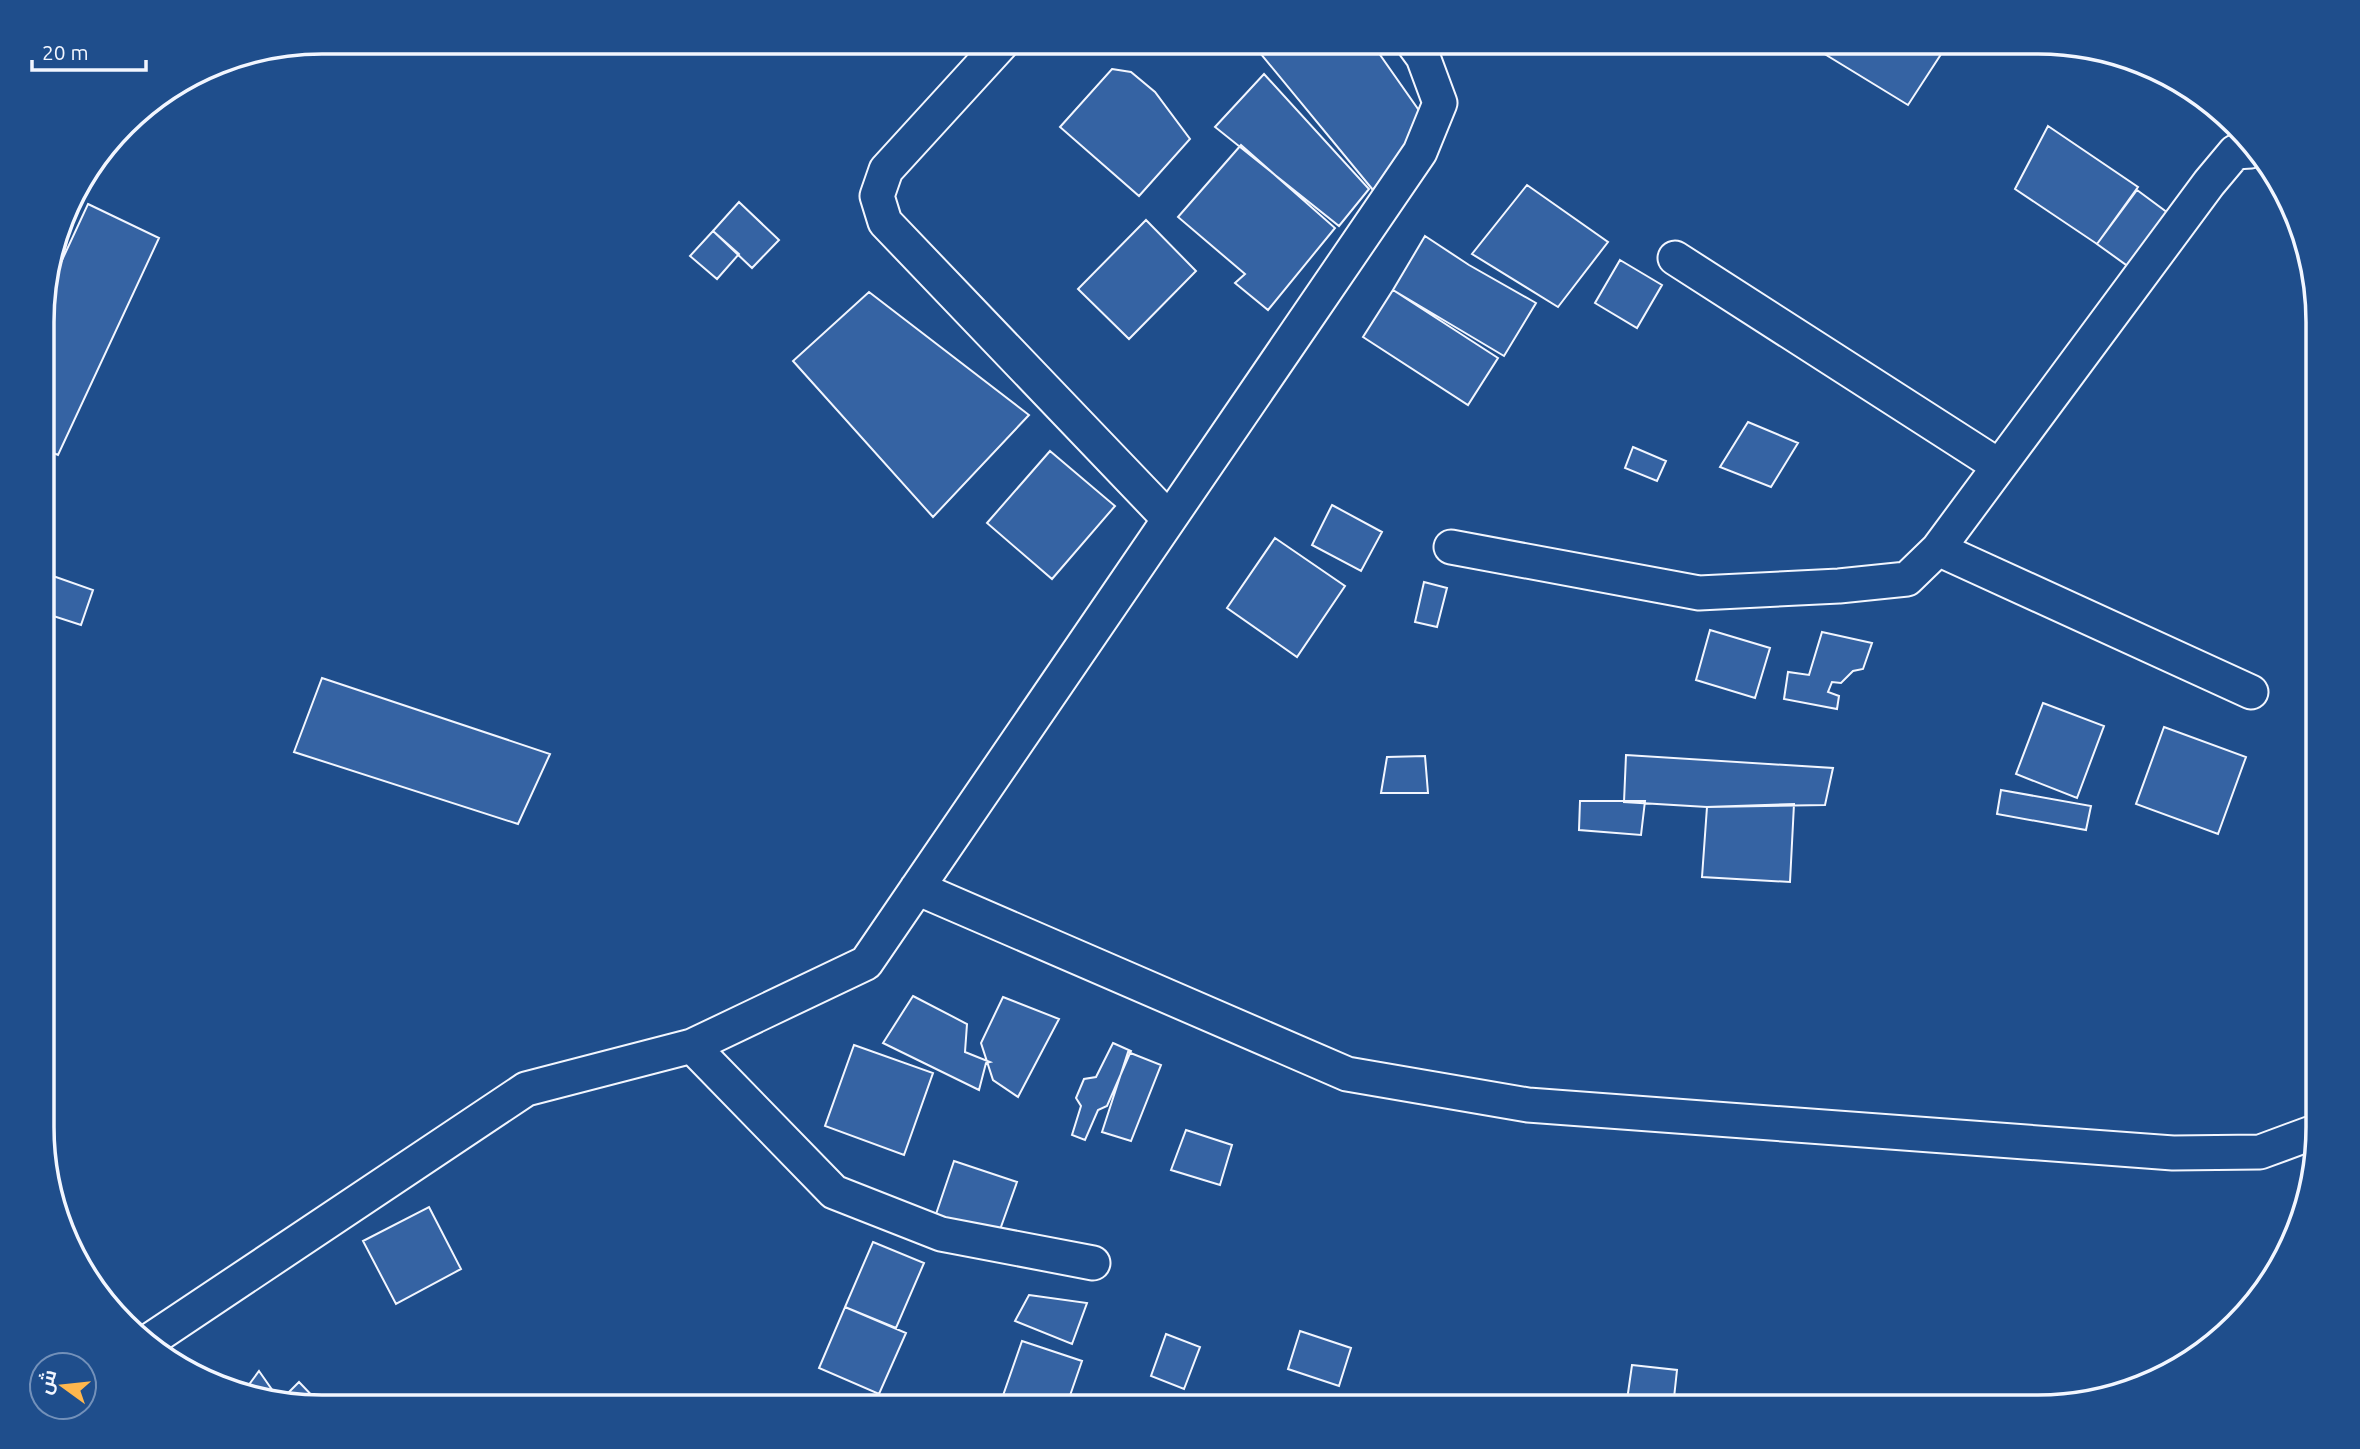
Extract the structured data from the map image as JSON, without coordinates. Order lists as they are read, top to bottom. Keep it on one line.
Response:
{"scale_bar":"20 m","north":"left"}
